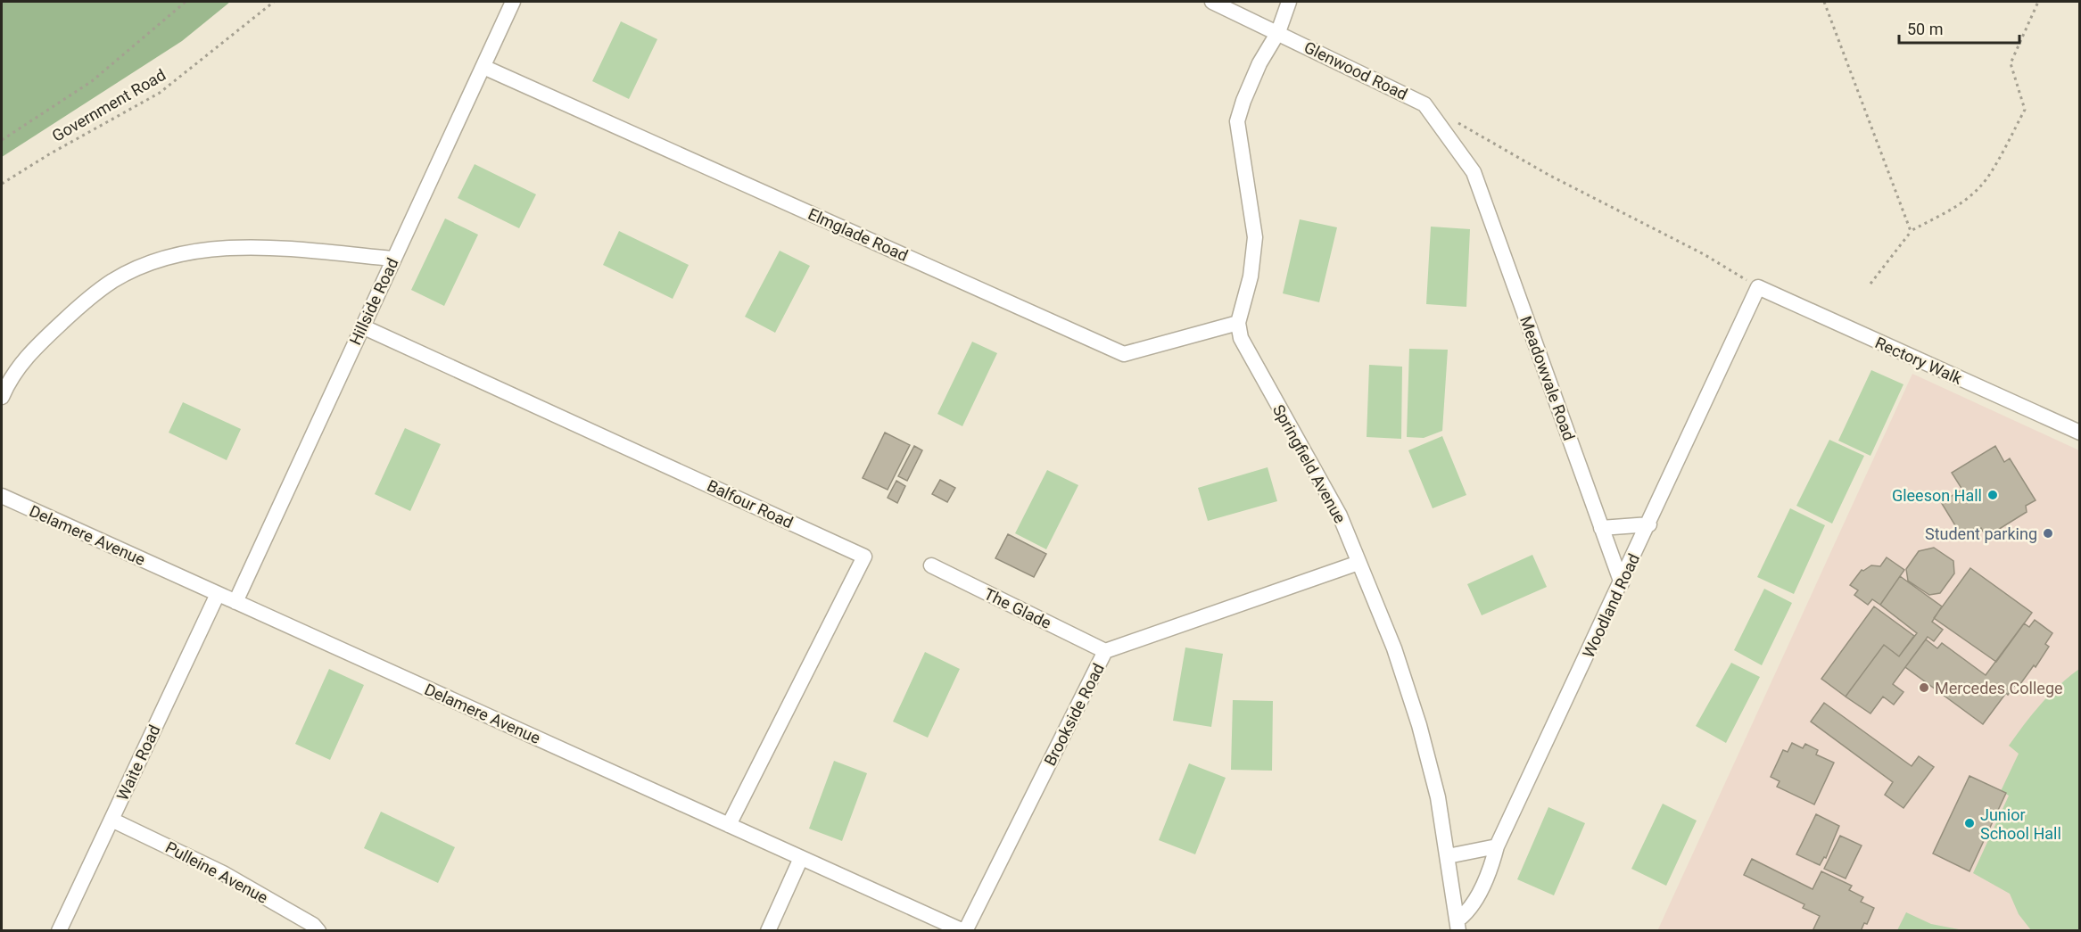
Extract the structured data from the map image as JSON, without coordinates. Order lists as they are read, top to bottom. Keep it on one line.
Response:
{"streets":{"street":["Glenwood Road","Elmglade Road","Hillside Road","Rectory Walk","Meadowvale Road","Springfield Avenue","Balfour Road","Delamere Avenue","Woodland Road","The Glade","Brookside Road","Waite Road","Pulleine Avenue"],"path":["Government Road"]},"crossings":[["Glenwood Road","Meadowvale Road"],["Elmglade Road","Hillside Road"],["Elmglade Road","Springfield Avenue"],["Hillside Road","Balfour Road"],["Hillside Road","Delamere Avenue"],["Rectory Walk","Woodland Road"],["Meadowvale Road","Woodland Road"],["Springfield Avenue","Woodland Road"],["Springfield Avenue","Brookside Road"],["Balfour Road","Delamere Avenue"],["Delamere Avenue","Brookside Road"],["Delamere Avenue","Waite Road"],["The Glade","Brookside Road"],["Waite Road","Pulleine Avenue"]],"places":["Gleeson Hall","Student parking","Mercedes College","Junior School Hall"],"scale_bar":"50 m"}
